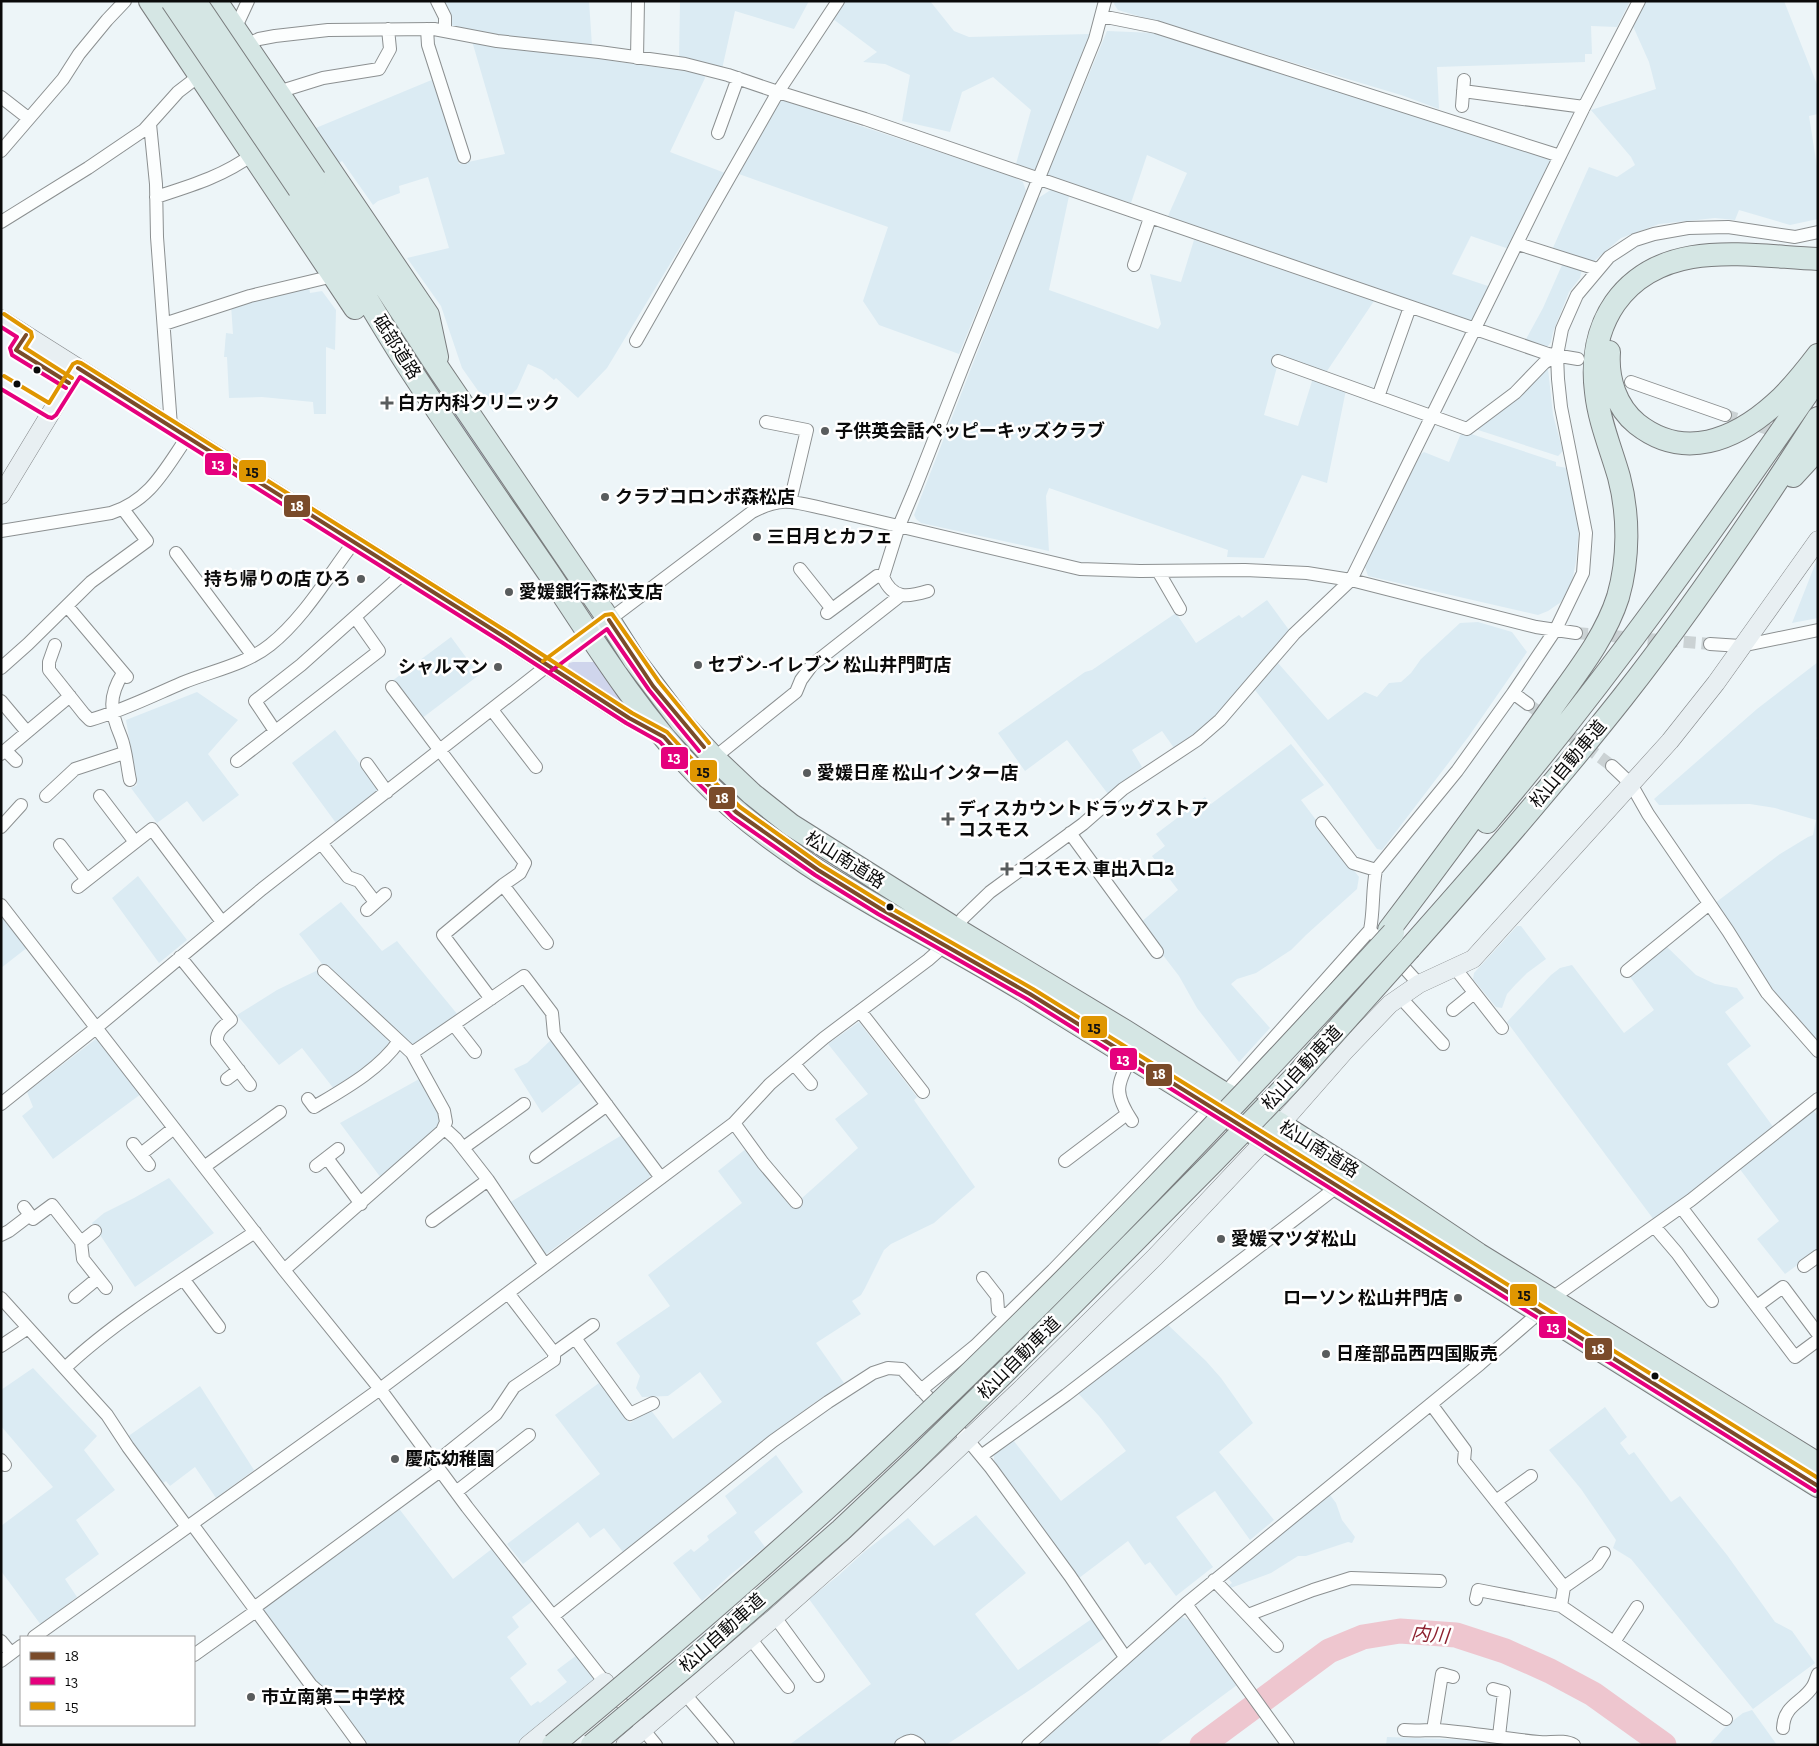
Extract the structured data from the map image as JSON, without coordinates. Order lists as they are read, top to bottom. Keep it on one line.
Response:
{"streets":{"highway":["砥部道路","松山自動車道","松山南道路"]},"crossings":[["砥部道路","松山南道路"]],"water":["内川"],"places":{"health":["白方内科クリニック","ディスカウントドラッグストア コスモス","コスモス 車出入口2"],"other":["子供英会話ペッピーキッズクラブ","クラブコロンボ森松店","三日月とカフェ","持ち帰りの店 ひろ","愛媛銀行森松支店","セブン-イレブン 松山井門町店","シャルマン","愛媛日産 松山インター店","愛媛マツダ松山","ローソン 松山井門店","日産部品西四国販売","慶応幼稚園","市立南第二中学校"]},"lines":["transit line 15","transit line 13","transit line 18"],"legend":["18","13","15"]}
